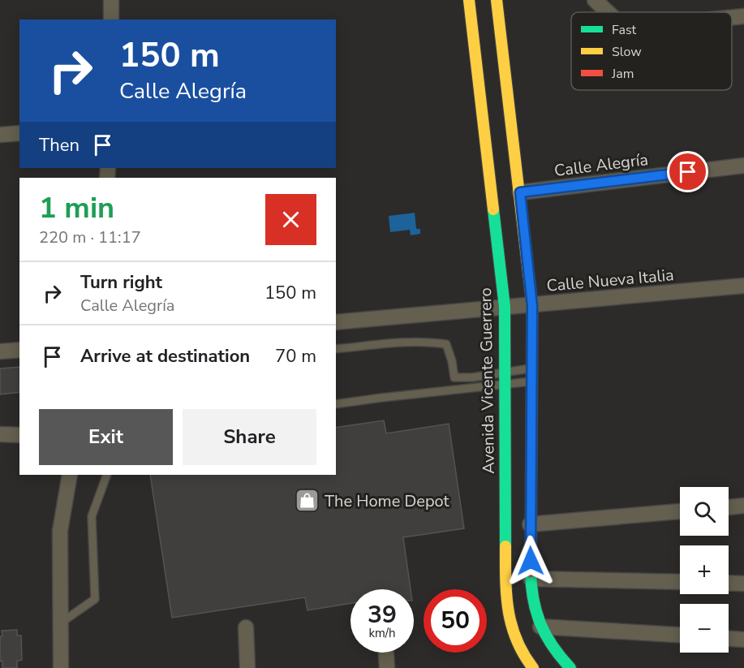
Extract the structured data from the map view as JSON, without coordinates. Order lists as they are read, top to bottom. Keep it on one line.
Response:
{"streets":{"main road":["Avenida Vicente Guerrero"],"street":["Calle Alegría","Calle Nueva Italia"]},"crossings":[["Calle Nueva Italia","Avenida Vicente Guerrero"]],"places":{"shop":["The Home Depot"]},"legend":["Fast","Slow","Jam"],"page":{"turn":["150 m","Calle Alegría"],"then":"Then","heading":["1 min","220 m · 11:17"],"list":[{"name":"Turn right","note":"Calle Alegría","value":"150 m"},{"name":"Arrive at destination","value":"70 m"}],"buttons":["Exit","Share"],"map_buttons":["+","−"],"speed":"39 km/h","limit":"50"}}
